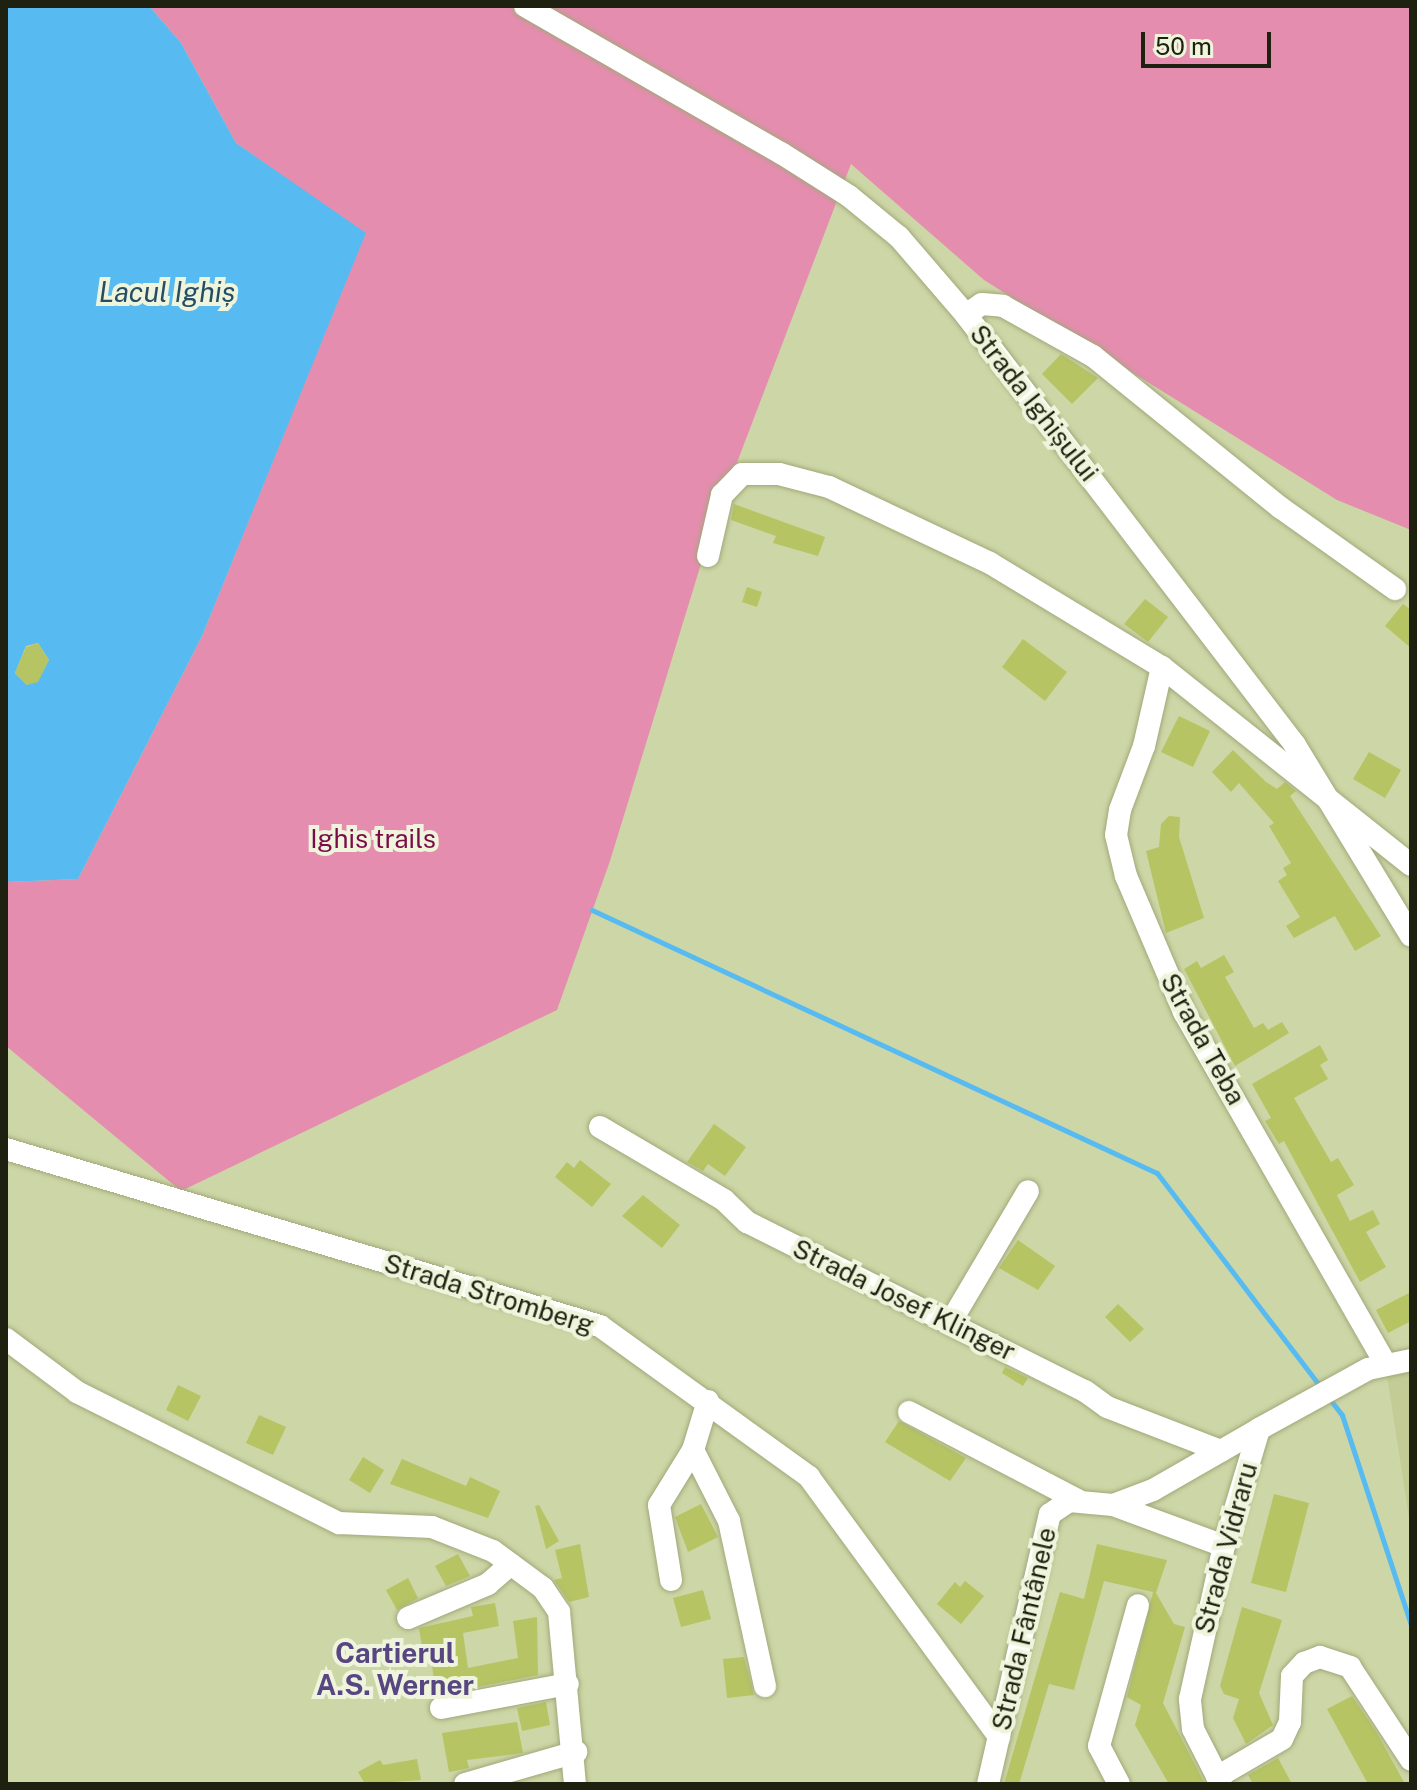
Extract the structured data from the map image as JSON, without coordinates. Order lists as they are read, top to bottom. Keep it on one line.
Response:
{"streets":{"street":["Strada Ighișului","Strada Teba","Strada Stromberg","Strada Josef Klinger","Strada Vidraru","Strada Fântânele"]},"crossings":[["Strada Teba","Strada Vidraru"],["Strada Stromberg","Strada Fântânele"],["Strada Josef Klinger","Strada Fântânele"],["Strada Vidraru","Strada Fântânele"]],"districts":["Cartierul A.S. Werner"],"water":["Lacul Ighiș"],"parks":["Ighis trails"],"scale_bar":"50 m"}
